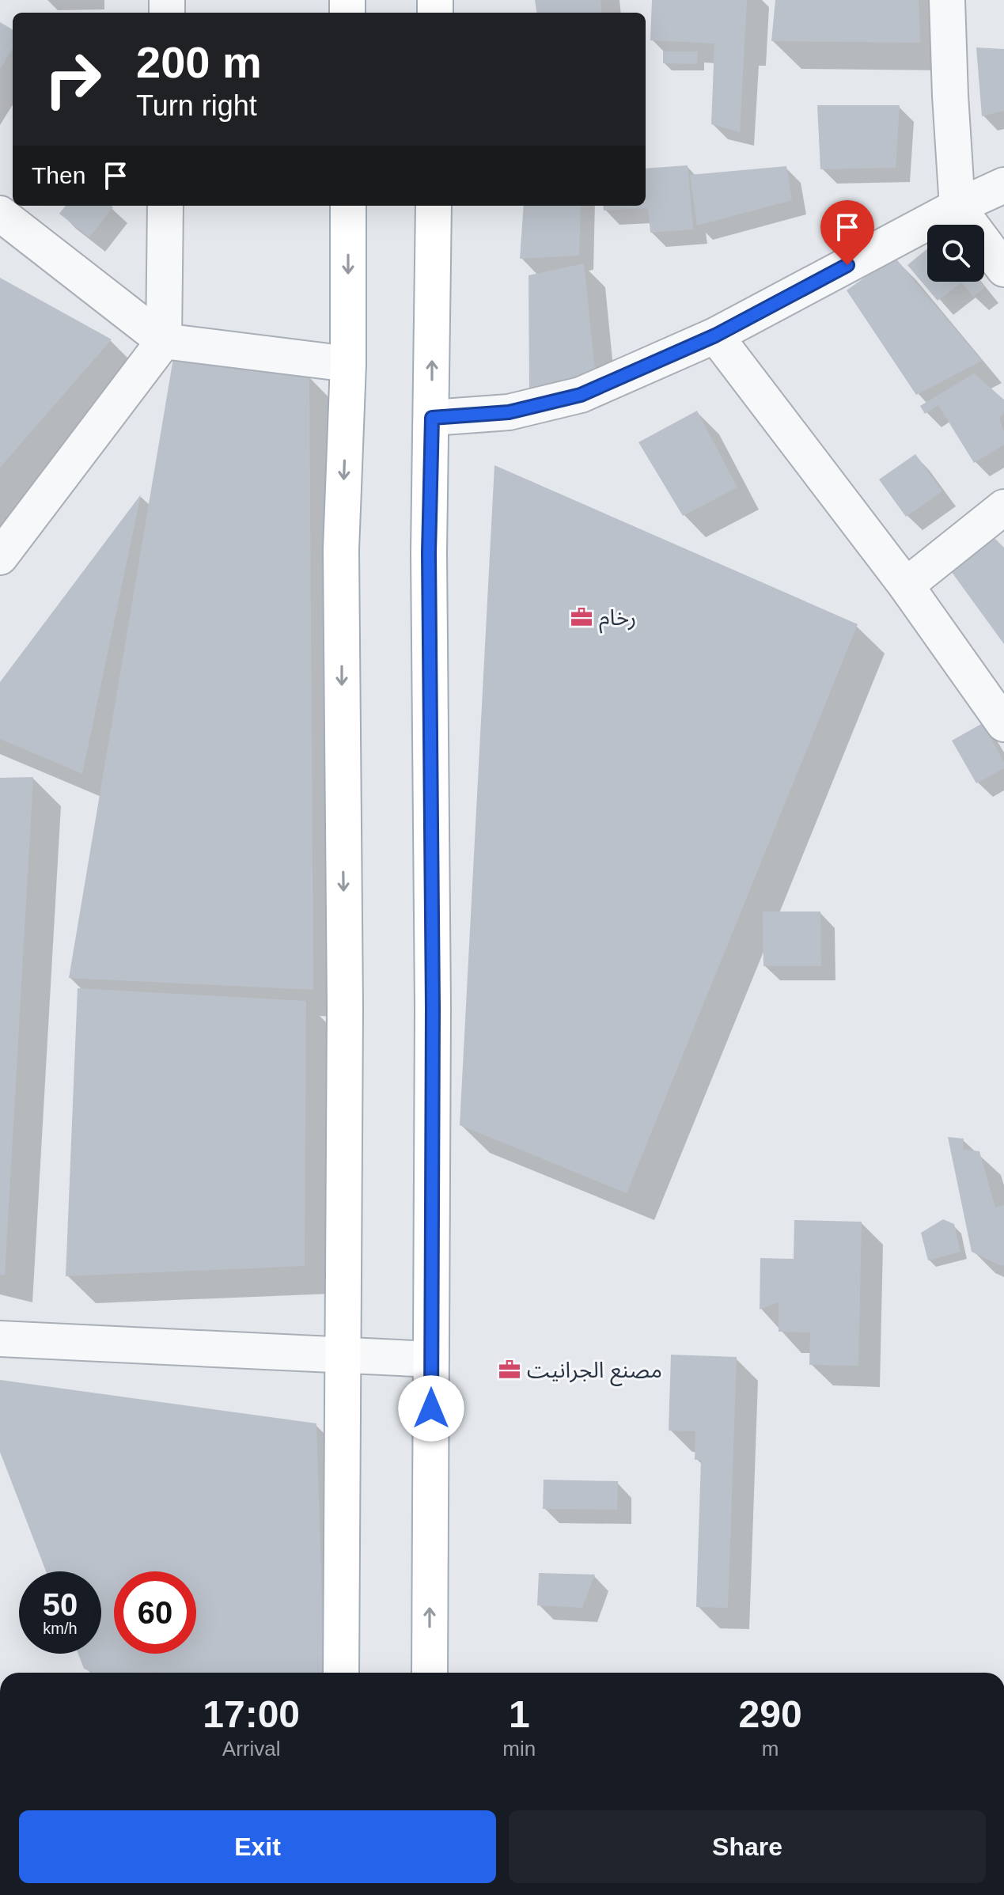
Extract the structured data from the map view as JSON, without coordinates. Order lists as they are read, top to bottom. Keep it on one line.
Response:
{"places":{"office":["رخام","مصنع الجرانيت"]},"page":{"turn":["200 m","Turn right"],"then":"Then","speed":"50 km/h","limit":"60","eta":["17:00","Arrival","1","min","290","m"],"buttons":["Exit","Share"]}}
